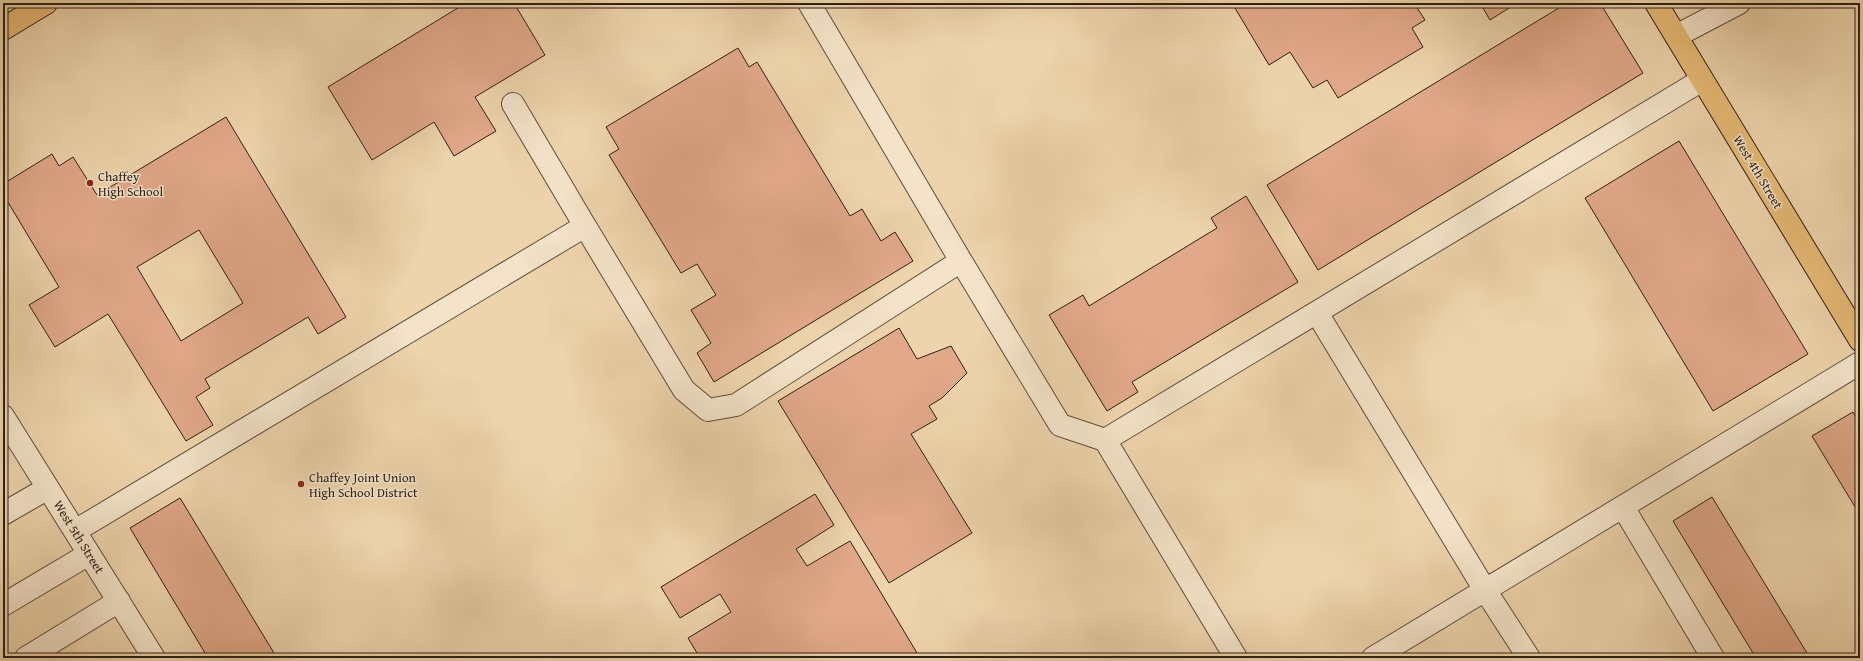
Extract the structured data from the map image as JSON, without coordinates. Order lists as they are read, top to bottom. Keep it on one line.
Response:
{"streets":{"main road":["West 4th Street"],"street":["West 5th Street"]},"places":["Chaffey High School","Chaffey Joint Union High School District"]}
